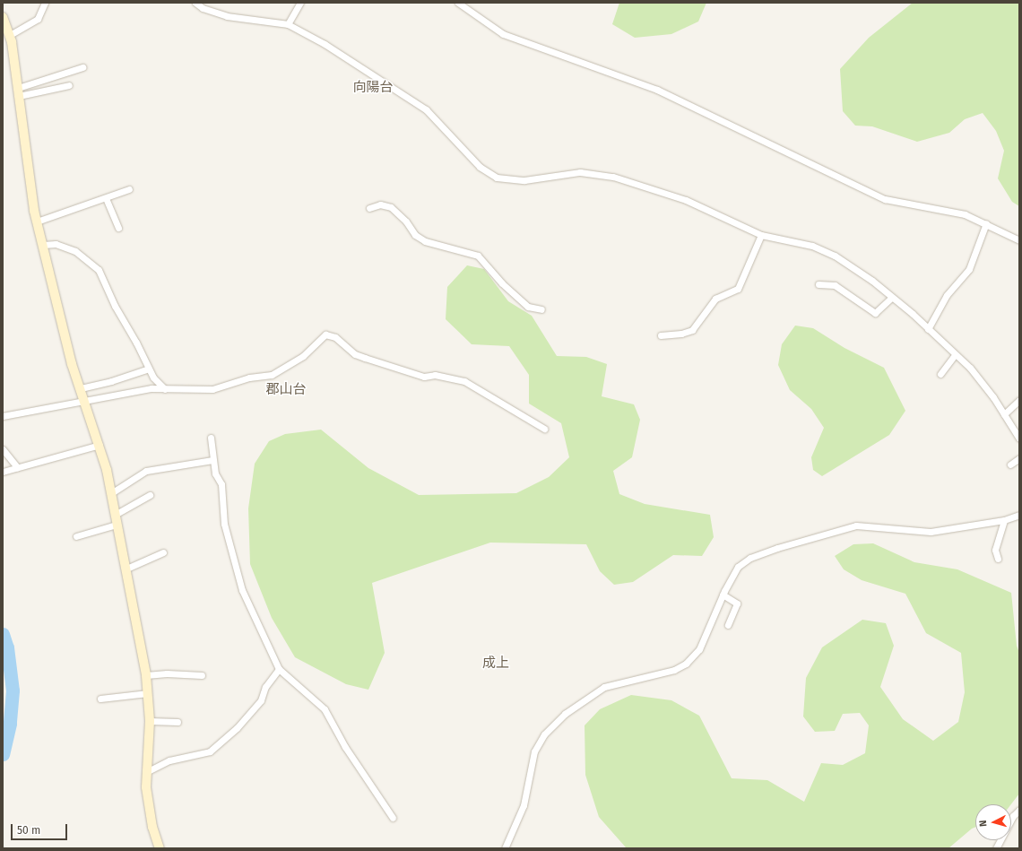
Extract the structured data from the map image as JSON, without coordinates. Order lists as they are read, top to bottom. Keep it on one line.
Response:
{"districts":["向陽台","郡山台","成上"],"scale_bar":"50 m","north":"left"}
